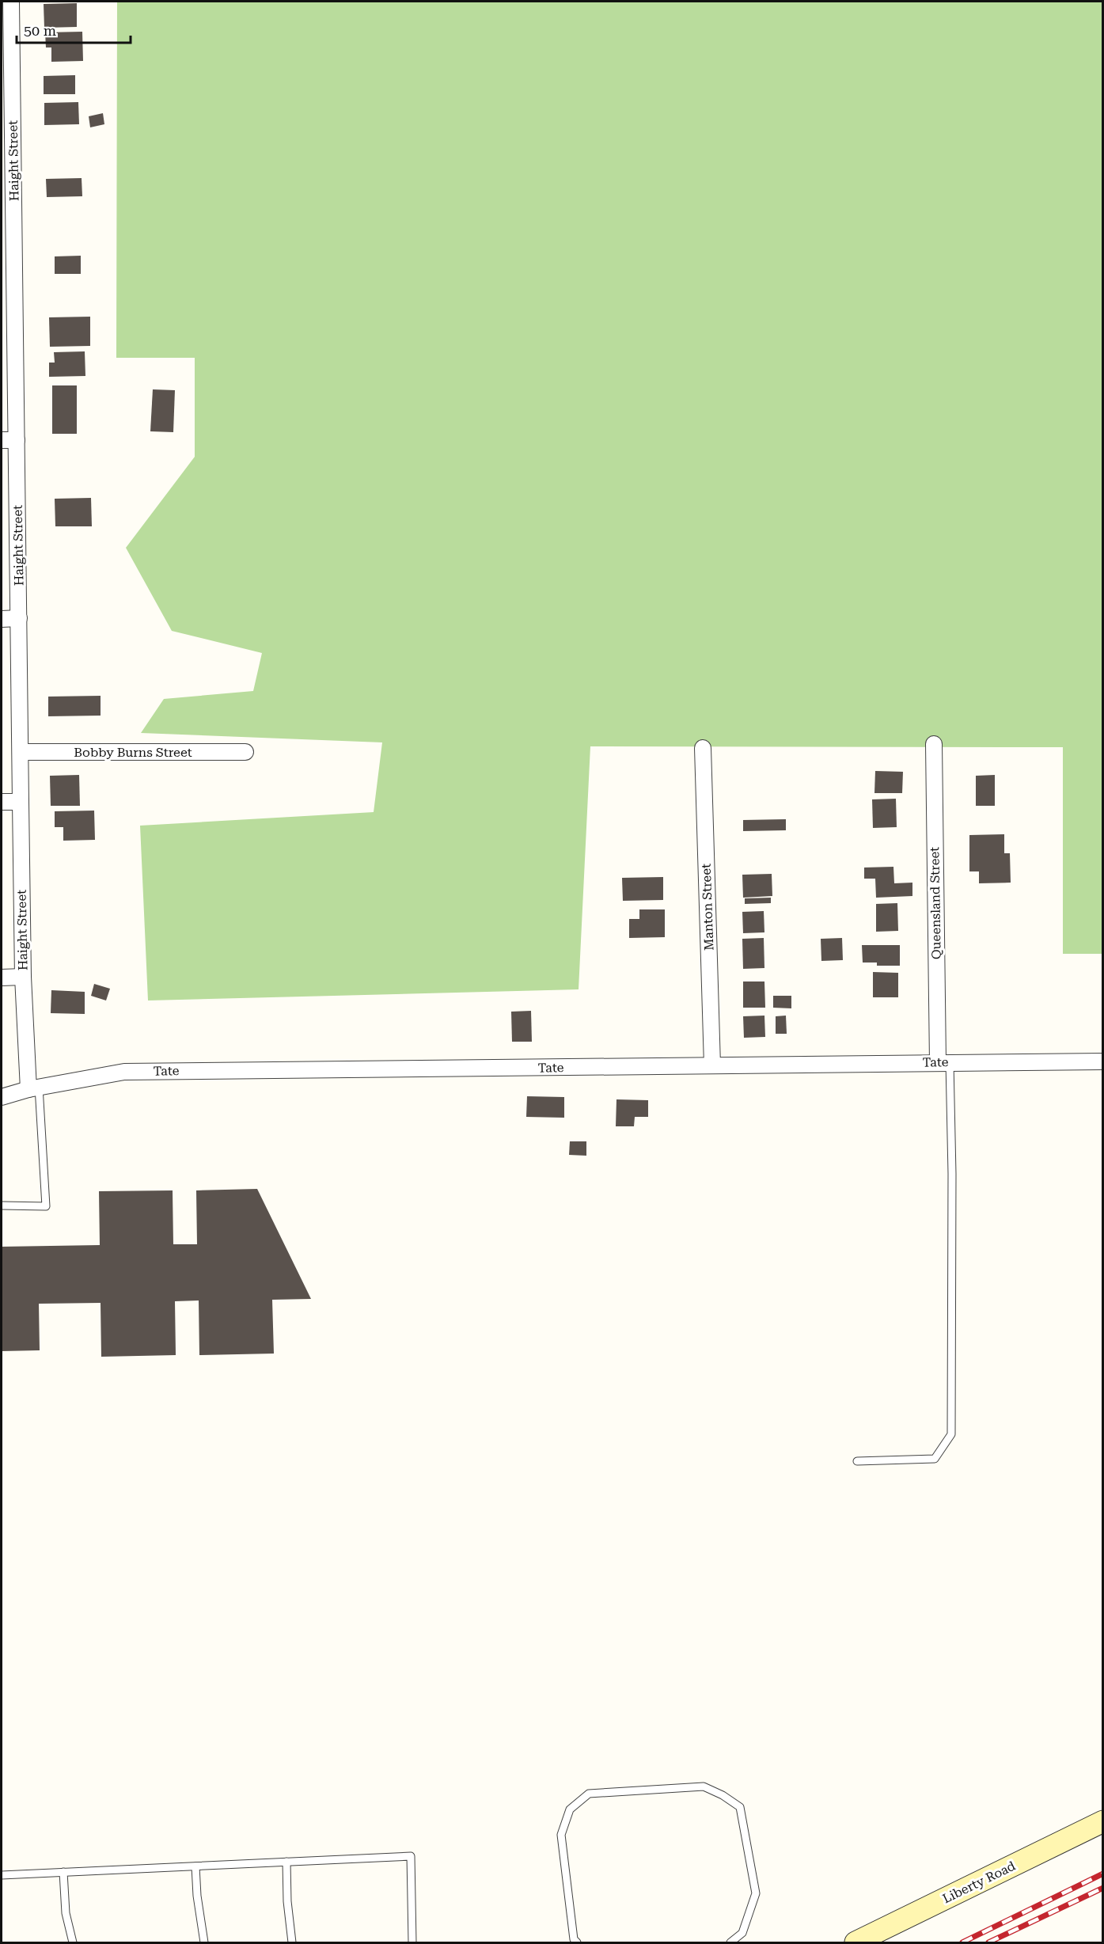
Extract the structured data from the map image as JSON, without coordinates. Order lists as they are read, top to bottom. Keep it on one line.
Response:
{"streets":{"main road":["Liberty Road"],"street":["Haight Street","Bobby Burns Street","Queensland Street","Manton Street","Tate"]},"crossings":[["Haight Street","Bobby Burns Street"],["Haight Street","Tate"],["Queensland Street","Tate"],["Manton Street","Tate"]],"scale_bar":"50 m"}
